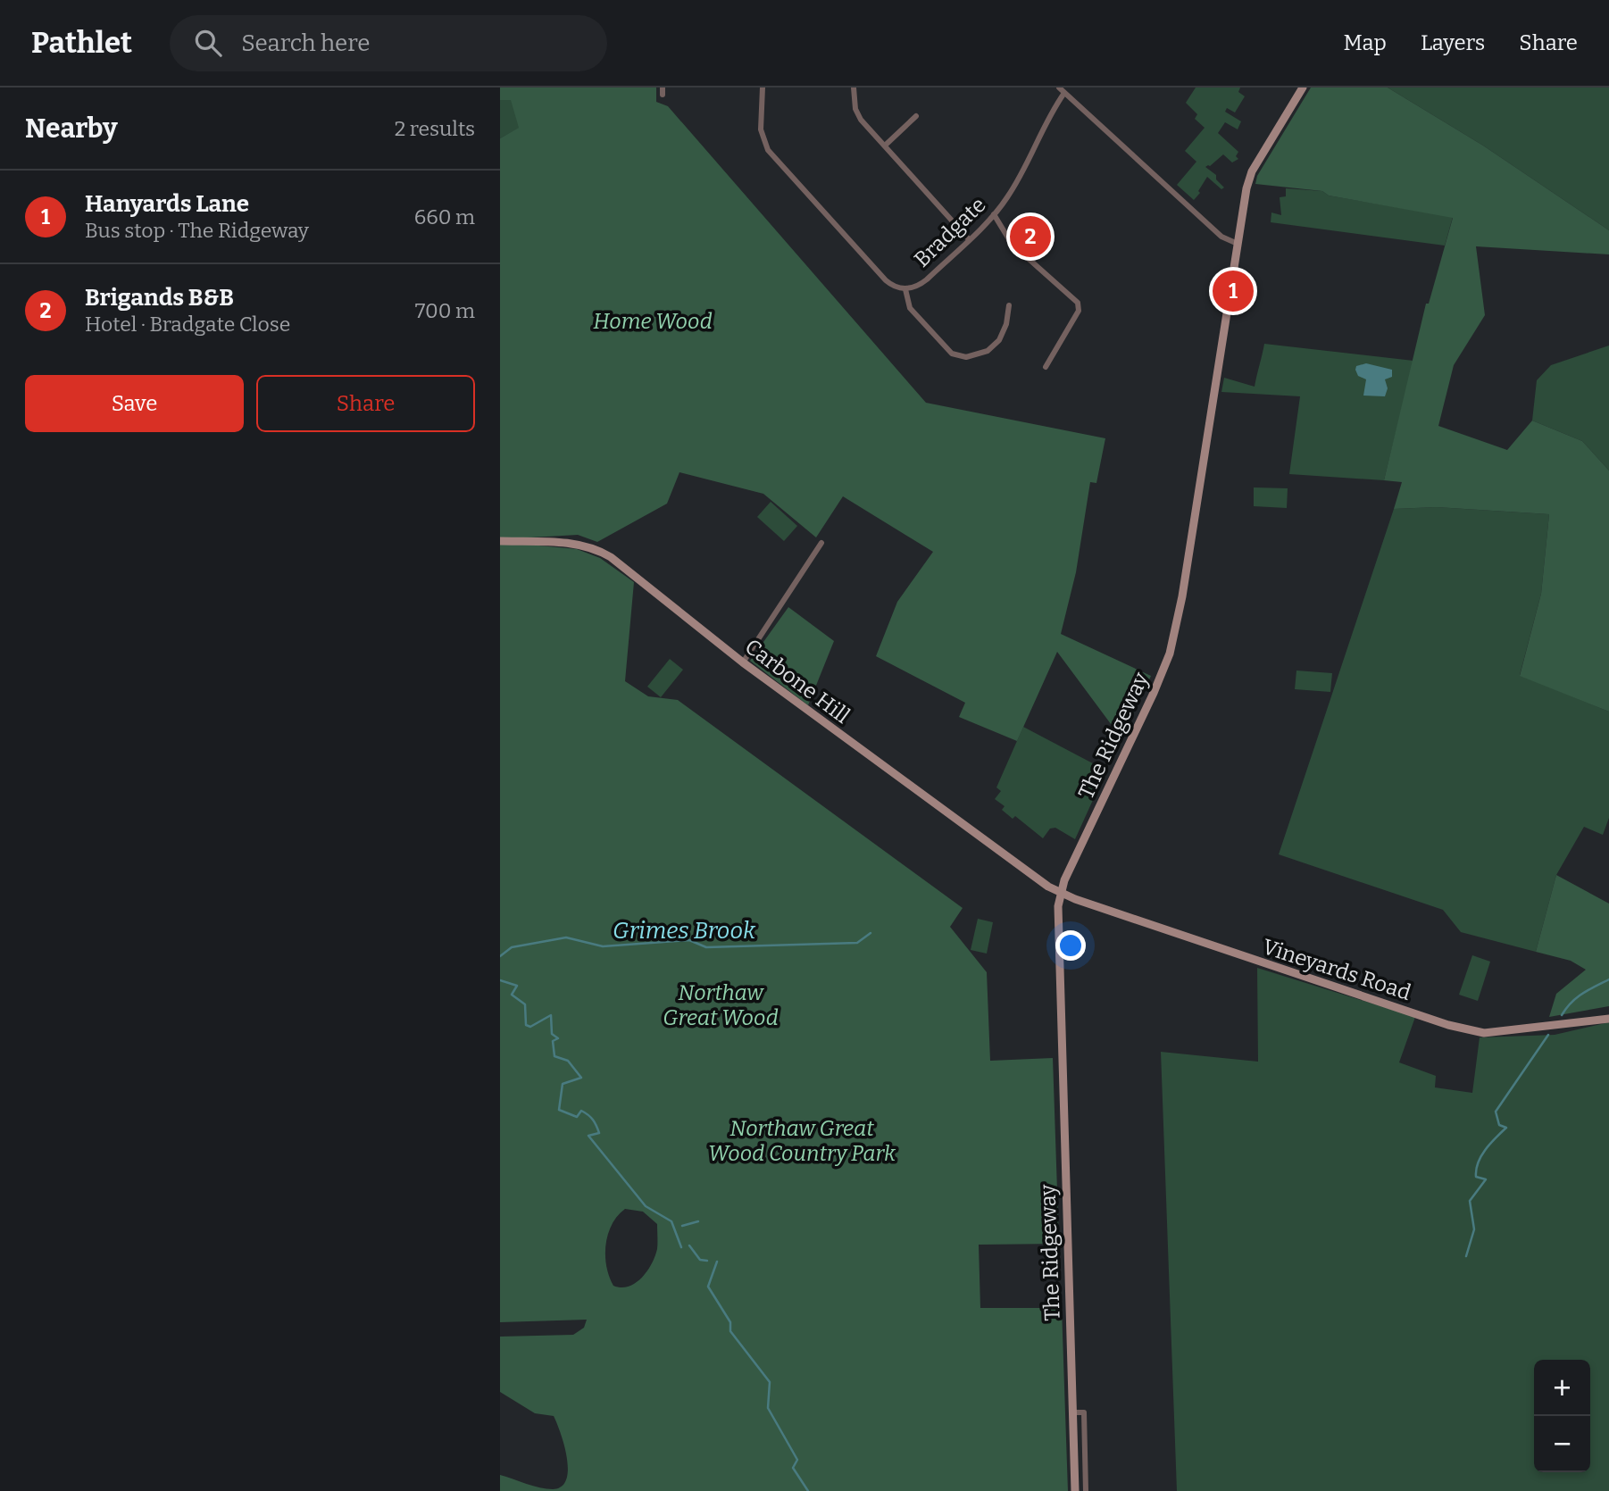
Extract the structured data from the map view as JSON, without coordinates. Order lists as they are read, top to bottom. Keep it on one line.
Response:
{"streets":{"street":["Bradgate","Carbone Hill","The Ridgeway","Vineyards Road"]},"crossings":[["Carbone Hill","The Ridgeway"],["Carbone Hill","Vineyards Road"],["The Ridgeway","Vineyards Road"]],"water":["Grimes Brook"],"parks":["Home Wood","Northaw Great Wood","Northaw Great Wood Country Park"],"page":{"header":"Pathlet","search":"Search here","nav":["Map","Layers","Share"],"heading":["Nearby","2 results"],"list":[{"mark":"1","name":"Hanyards Lane","note":"Bus stop · The Ridgeway","value":"660 m"},{"mark":"2","name":"Brigands B&B","note":"Hotel · Bradgate Close","value":"700 m"}],"pins":["2","1"],"buttons":["Save","Share"],"map_buttons":["+","−"]}}
